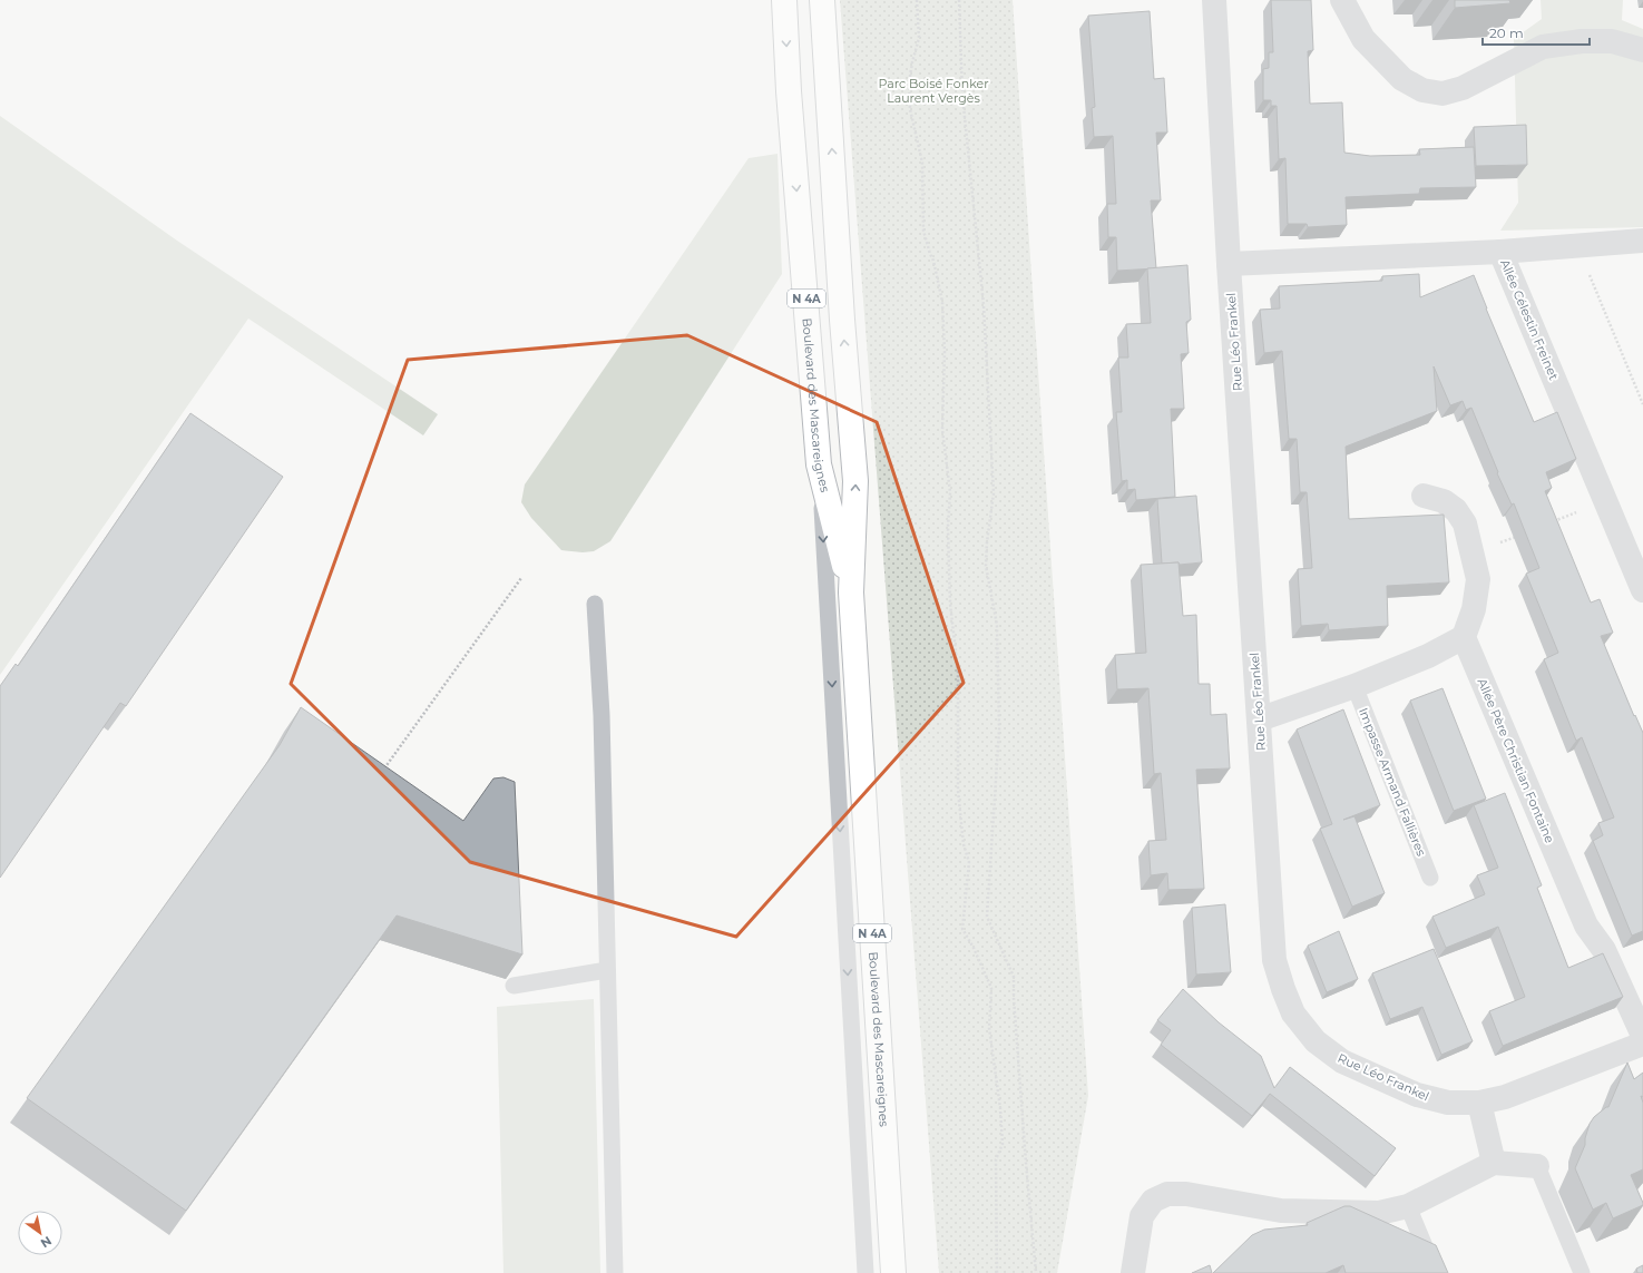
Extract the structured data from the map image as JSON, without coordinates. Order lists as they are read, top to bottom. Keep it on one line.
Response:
{"streets":{"main road":["N 4A","Boulevard des Mascareignes"],"street":["Allée Célestin Freinet","Rue Léo Frankel","Allée Père Christian Fontaine"],"lane":["Impasse Armand Fallières"]},"crossings":[["Allée Célestin Freinet","Rue Léo Frankel"]],"parks":["Parc Boisé Fonker Laurent Vergès"],"scale_bar":"20 m","north":"bottom right"}
